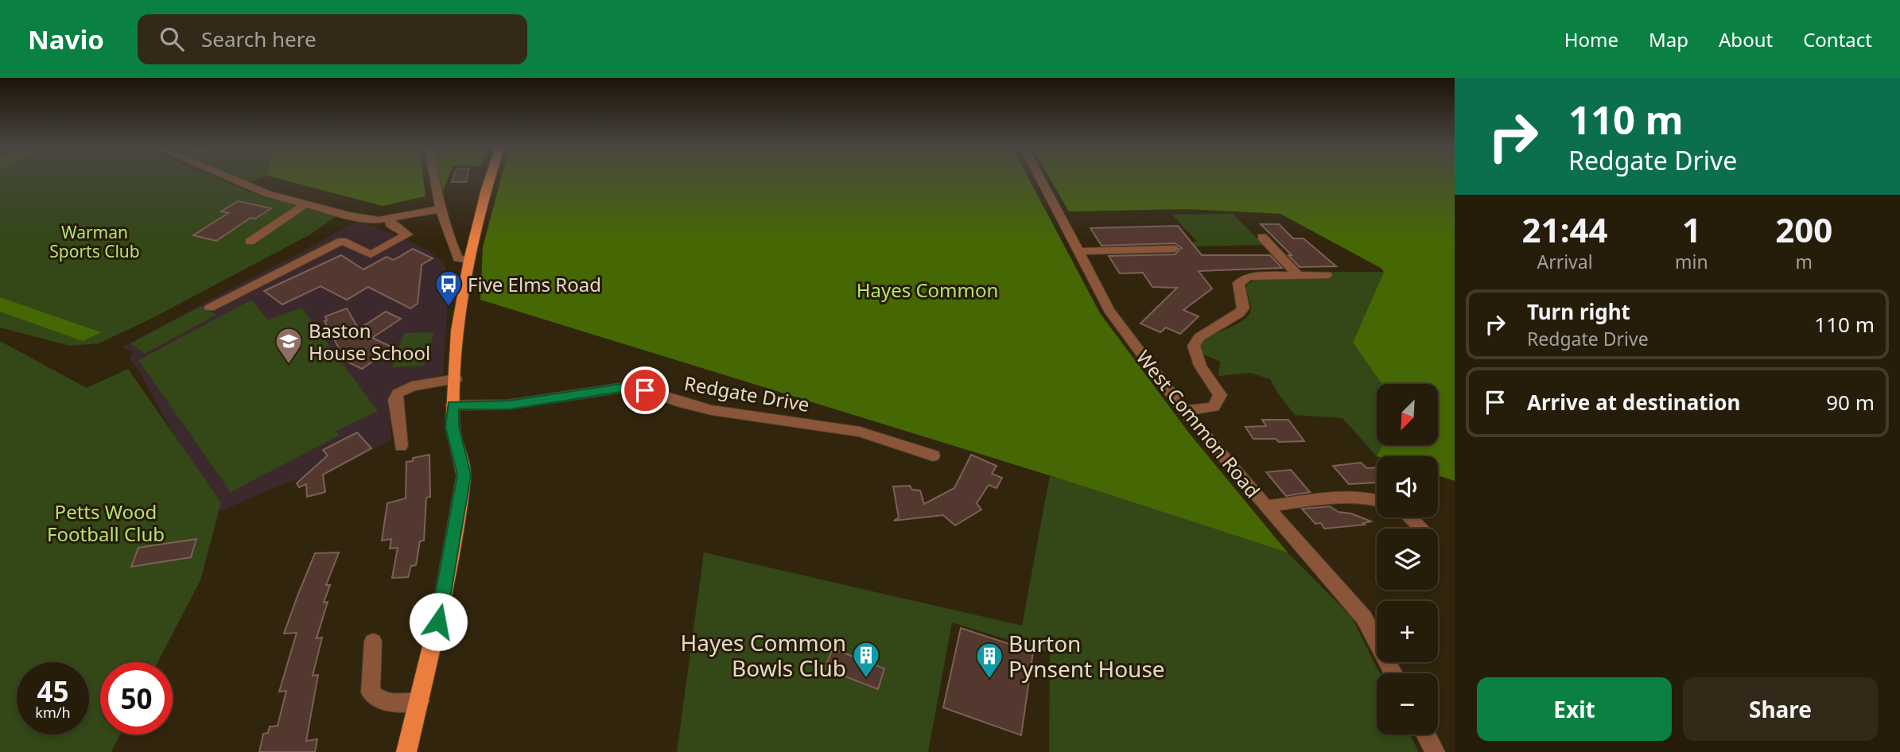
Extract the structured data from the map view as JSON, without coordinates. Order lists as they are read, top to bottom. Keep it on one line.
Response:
{"streets":{"street":["Redgate Drive","West Common Road"]},"parks":["Warman Sports Club","Hayes Common","Petts Wood Football Club"],"places":{"bus stop":["Five Elms Road"],"school or university":["Baston House School"],"building":["Hayes Common Bowls Club","Burton Pynsent House"]},"north":"bottom left","page":{"header":"Navio","search":"Search here","nav":["Home","Map","About","Contact"],"turn":["110 m","Redgate Drive"],"eta":["21:44","Arrival","1","min","200","m"],"list":[{"name":"Turn right","note":"Redgate Drive","value":"110 m"},{"name":"Arrive at destination","value":"90 m"}],"map_buttons":["+","−"],"speed":"45 km/h","limit":"50","buttons":["Exit","Share"]}}
